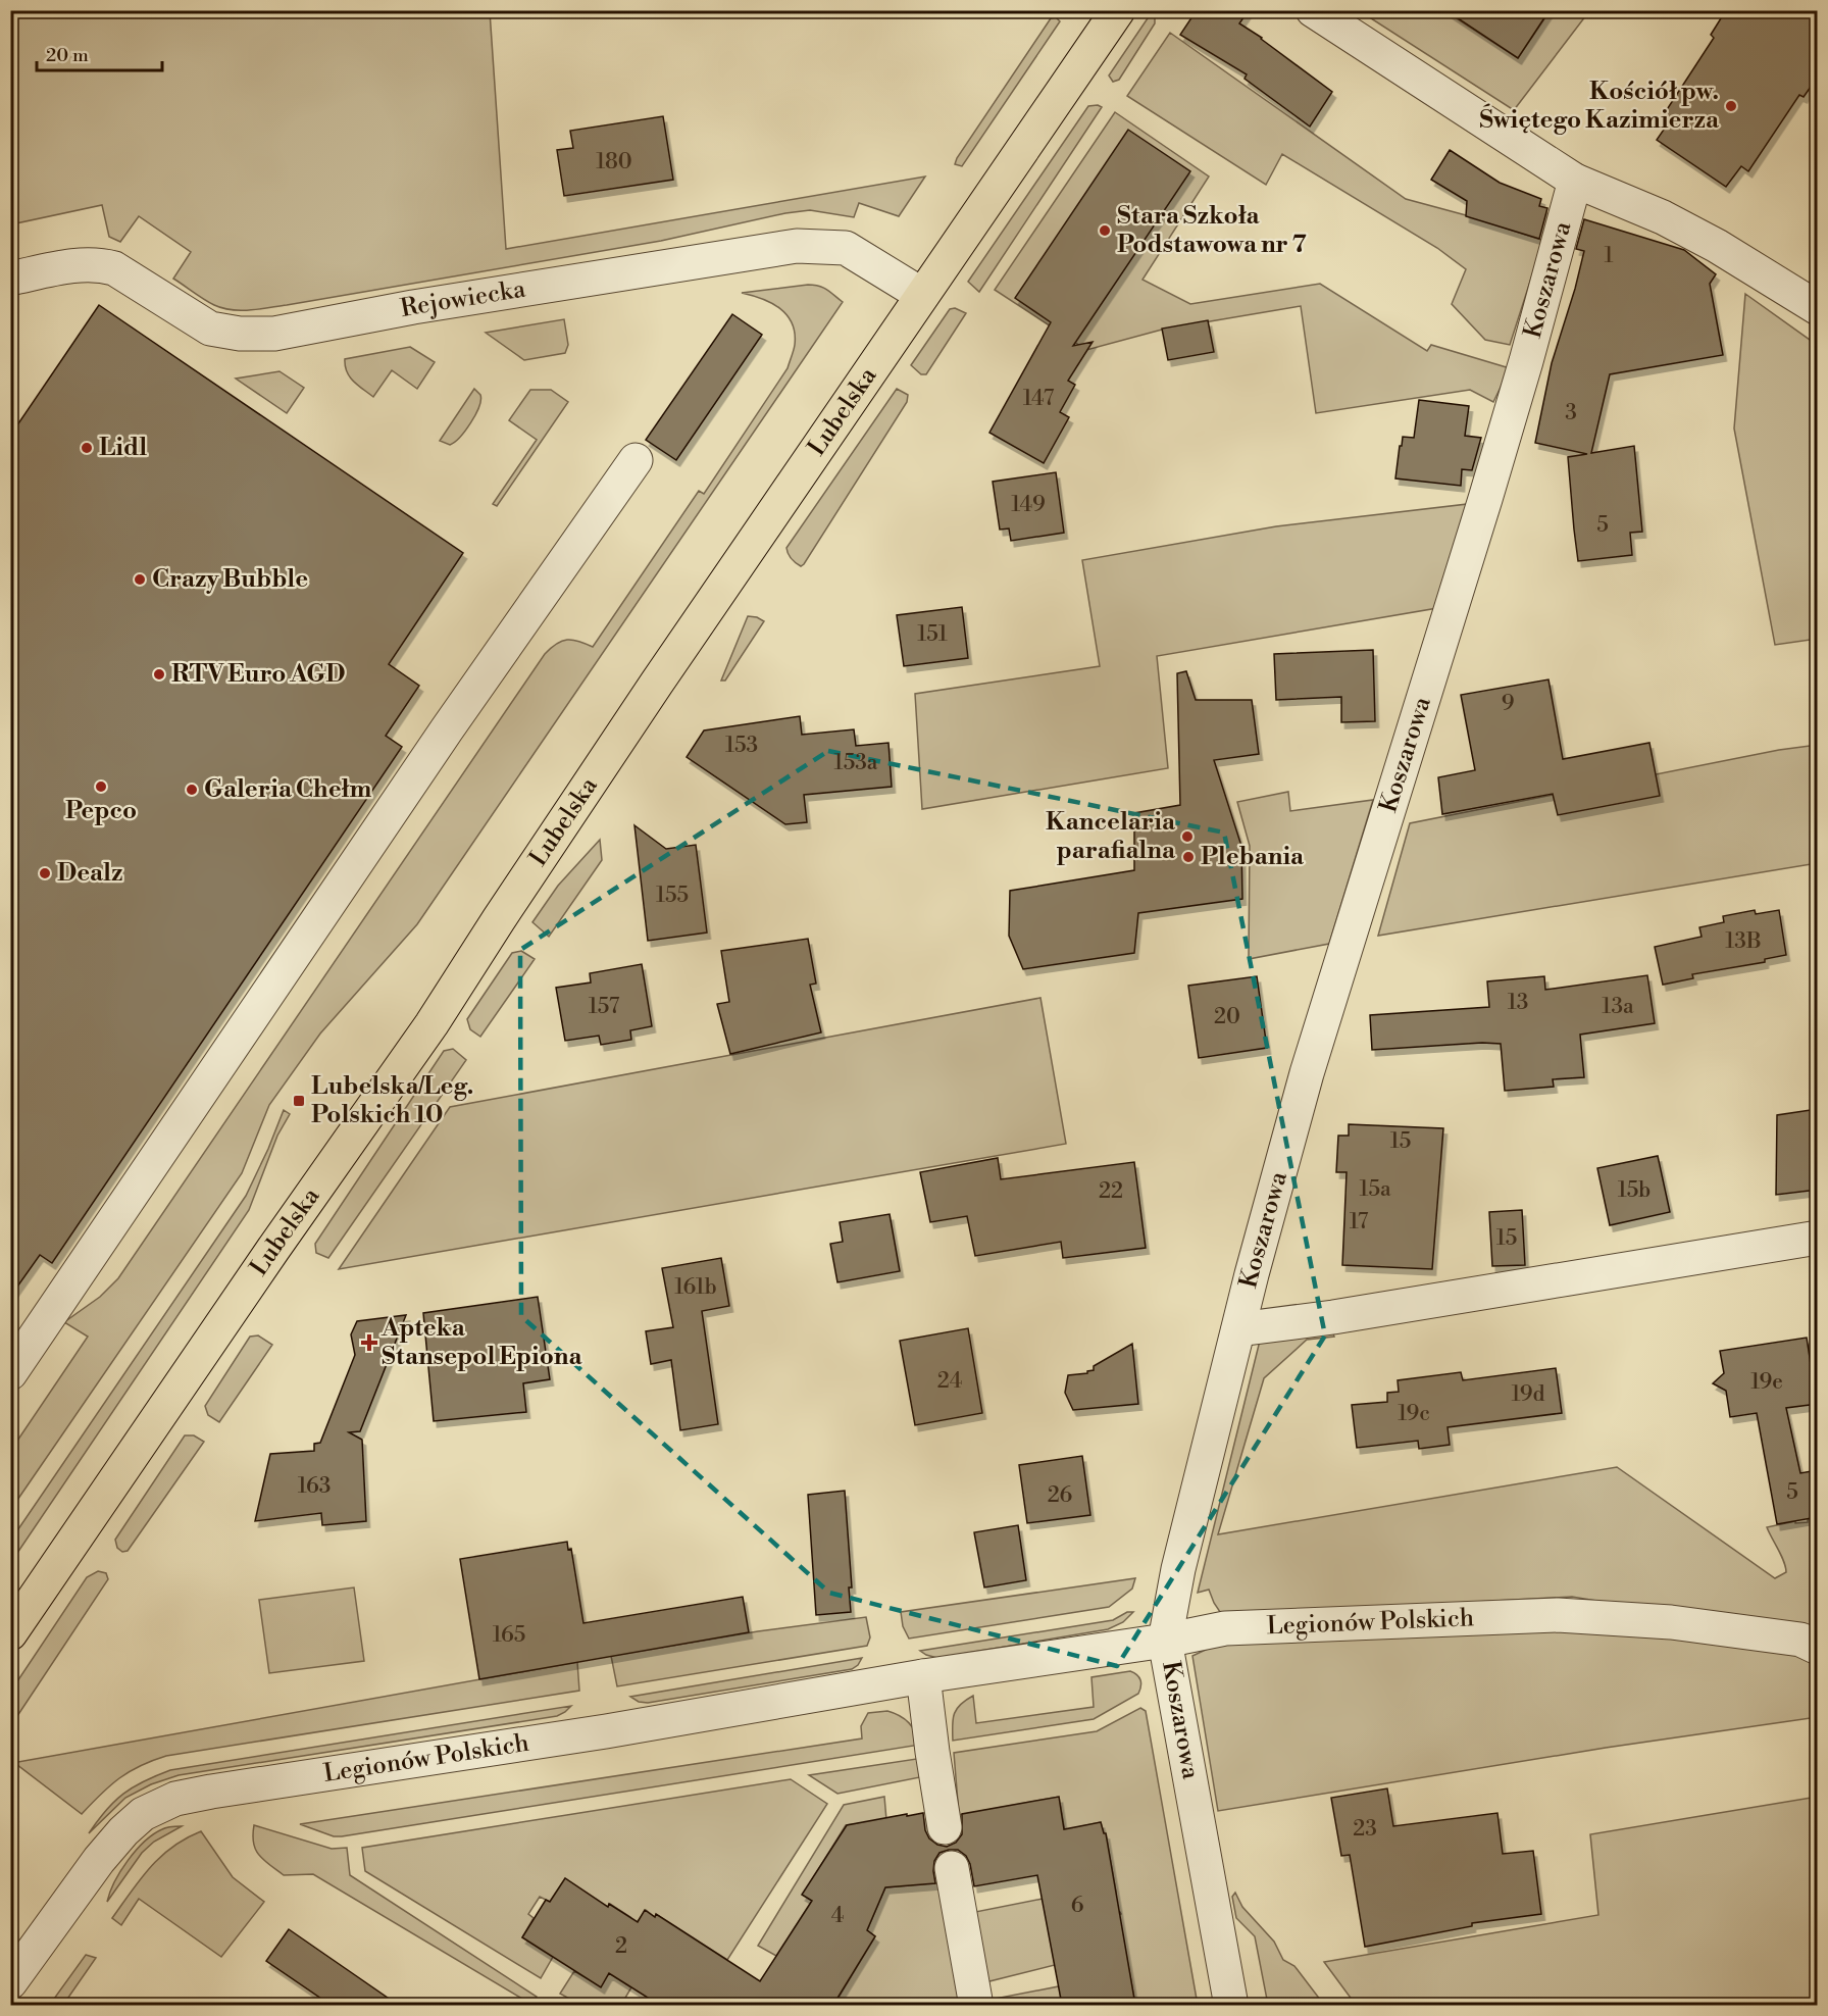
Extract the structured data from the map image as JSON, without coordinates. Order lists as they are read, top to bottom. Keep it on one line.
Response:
{"streets":{"main road":["Lubelska"],"street":["Koszarowa","Rejowiecka","Legionów Polskich"]},"crossings":[["Koszarowa","Legionów Polskich"],["Rejowiecka","Lubelska"]],"places":{"other":["Kościół pw. Świętego Kazimierza","Stara Szkoła Podstawowa nr 7","Lidl","Crazy Bubble","RTV Euro AGD","Pepco","Galeria Chełm","Kancelaria parafialna","Plebania","Dealz"],"transit":["Lubelska/Leg. Polskich 10"],"health":["Apteka Stansepol Epiona"]},"house_numbers":["180","1","147","3","149","5","151","9","153","153a","155","13B","13","157","13a","20","15","15a","15b","22","17","15","161b","24","19e","19d","19c","163","5","26","165","23","6","4","2"],"scale_bar":"20 m"}
